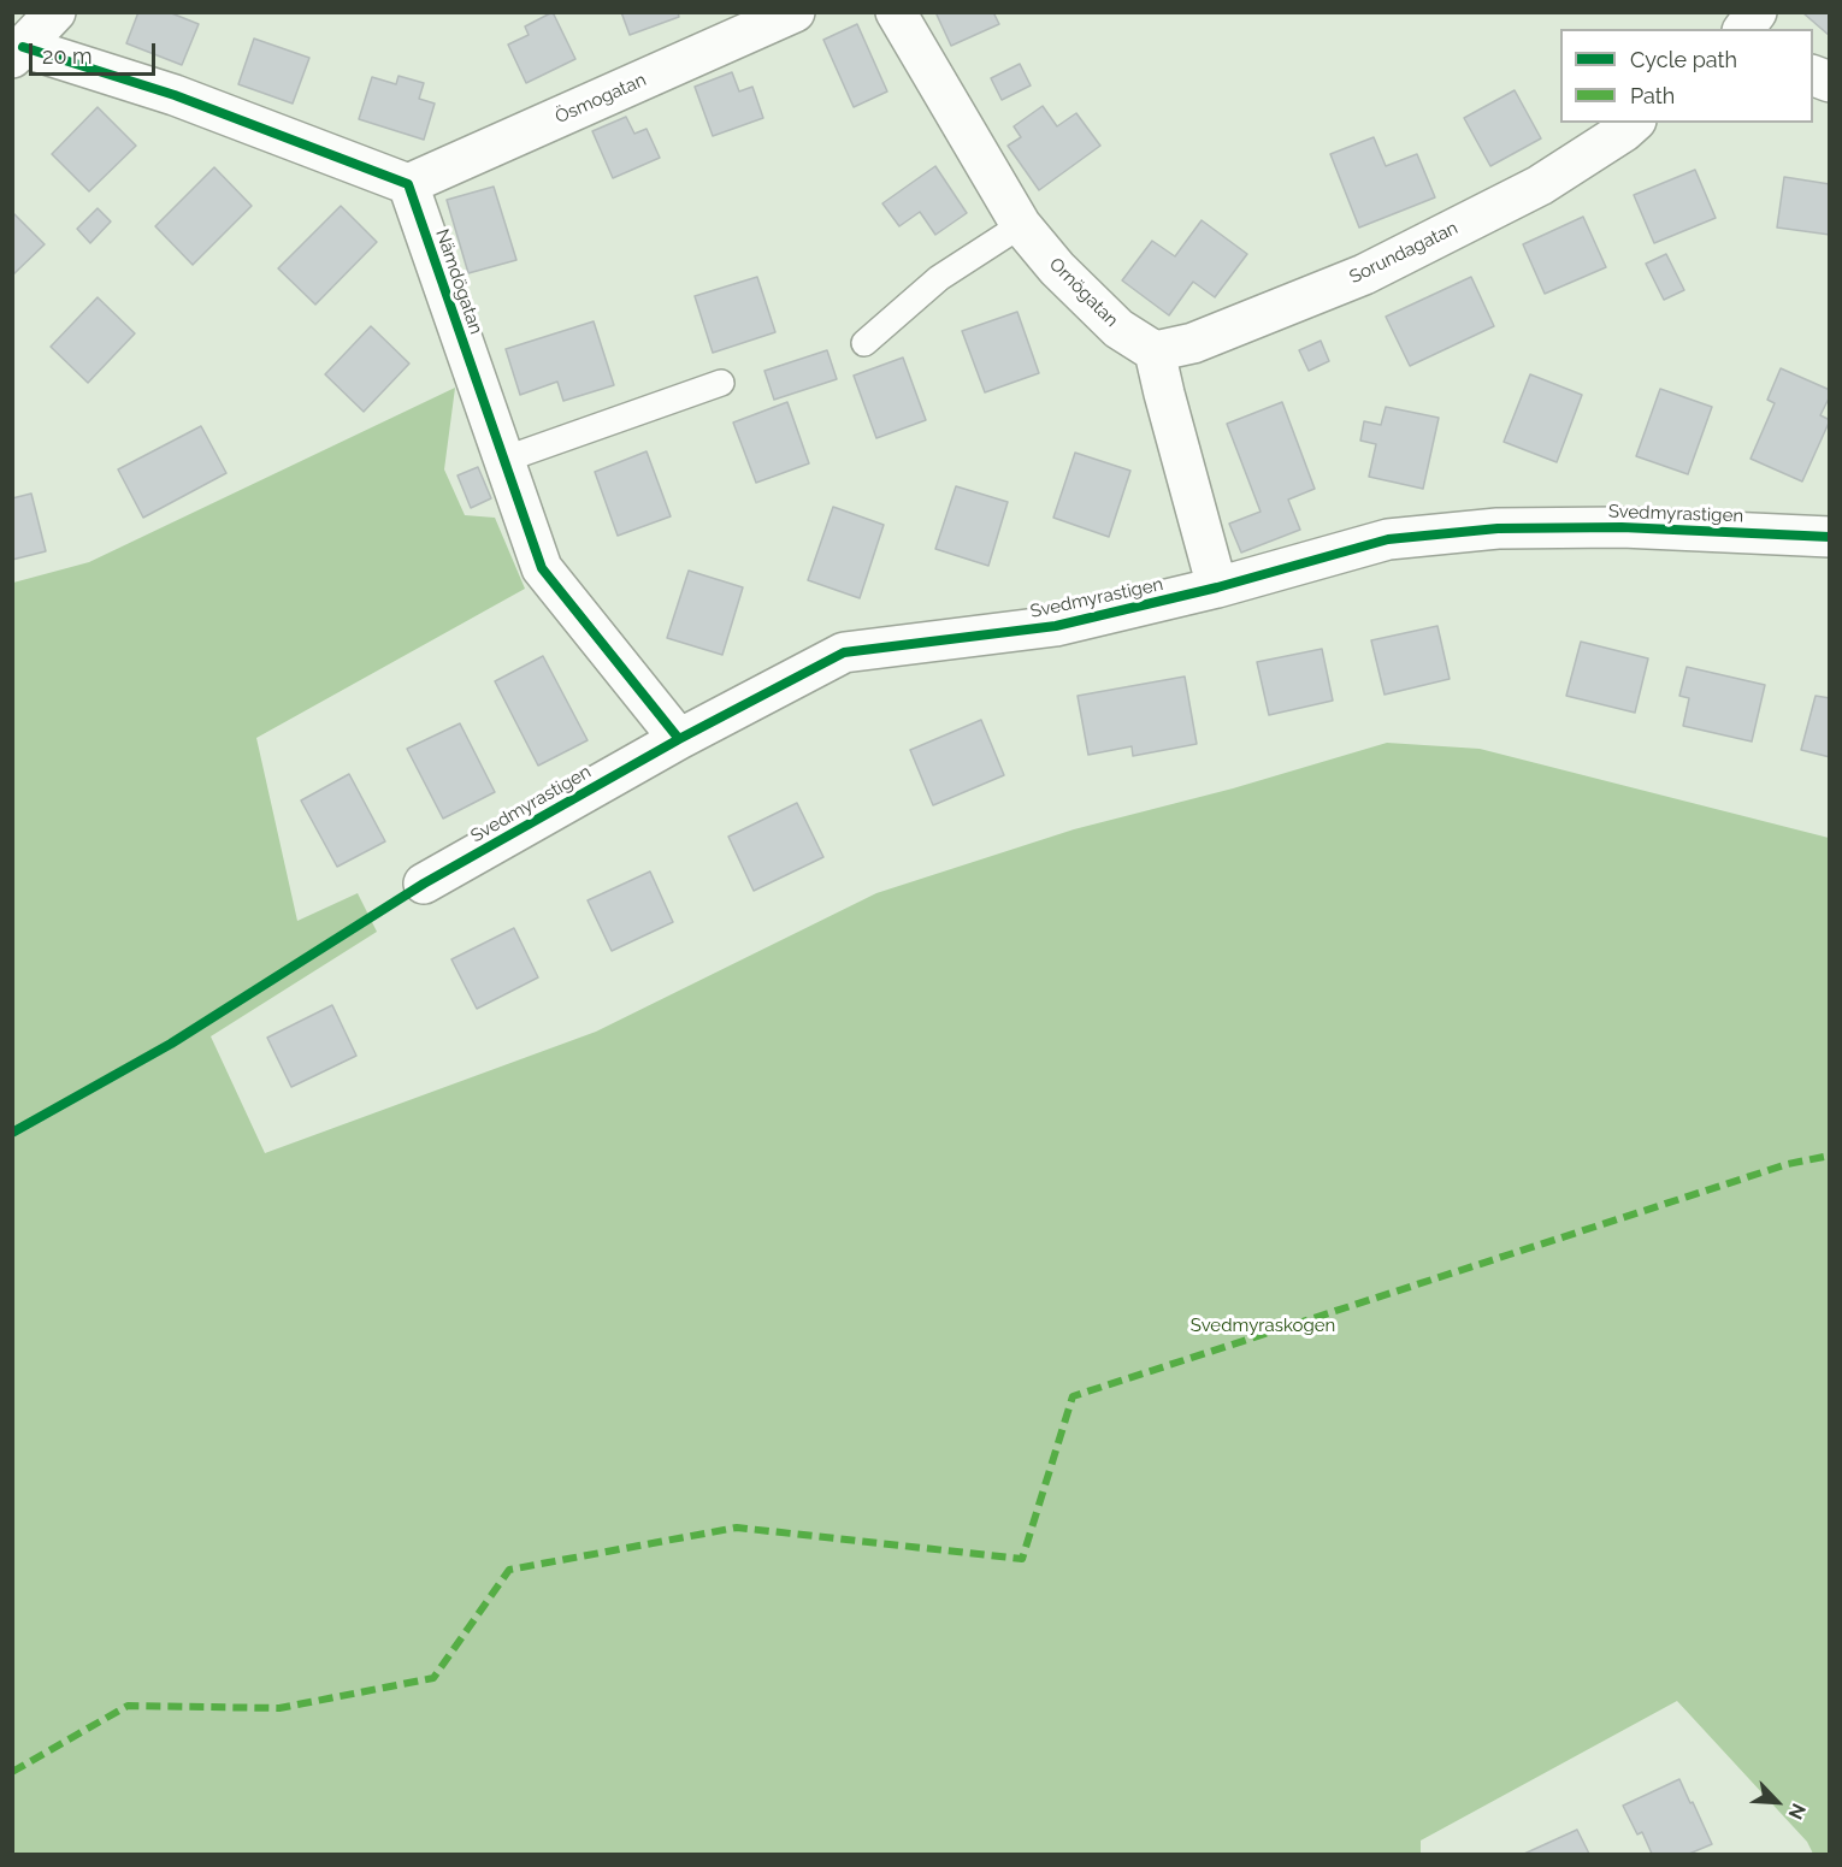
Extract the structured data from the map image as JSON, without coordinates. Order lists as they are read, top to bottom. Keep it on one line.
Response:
{"streets":{"street":["Ösmogatan","Sorundagatan","Nämdögatan","Ornögatan","Svedmyrastigen"]},"crossings":[["Ösmogatan","Nämdögatan"],["Sorundagatan","Ornögatan"],["Nämdögatan","Svedmyrastigen"]],"parks":["Svedmyraskogen"],"legend":["Cycle path","Path"],"scale_bar":"20 m","north":"bottom right"}
